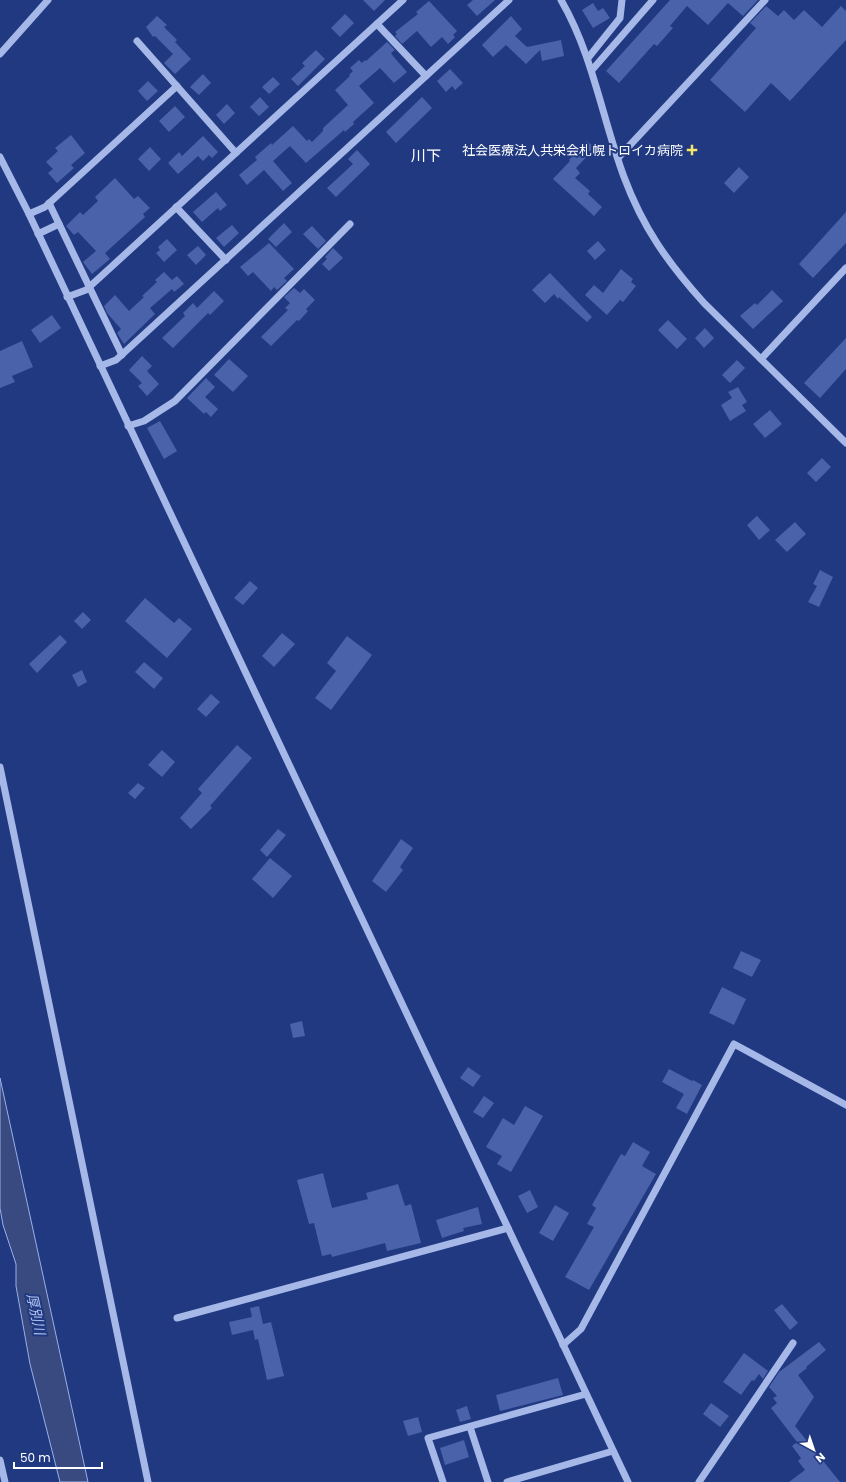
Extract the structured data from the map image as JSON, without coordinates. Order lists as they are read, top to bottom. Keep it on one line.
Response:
{"districts":["川下"],"water":["厚別川"],"places":{"health":["社会医療法人共栄会札幌トロイカ病院"]},"scale_bar":"50 m","north":"bottom right"}
